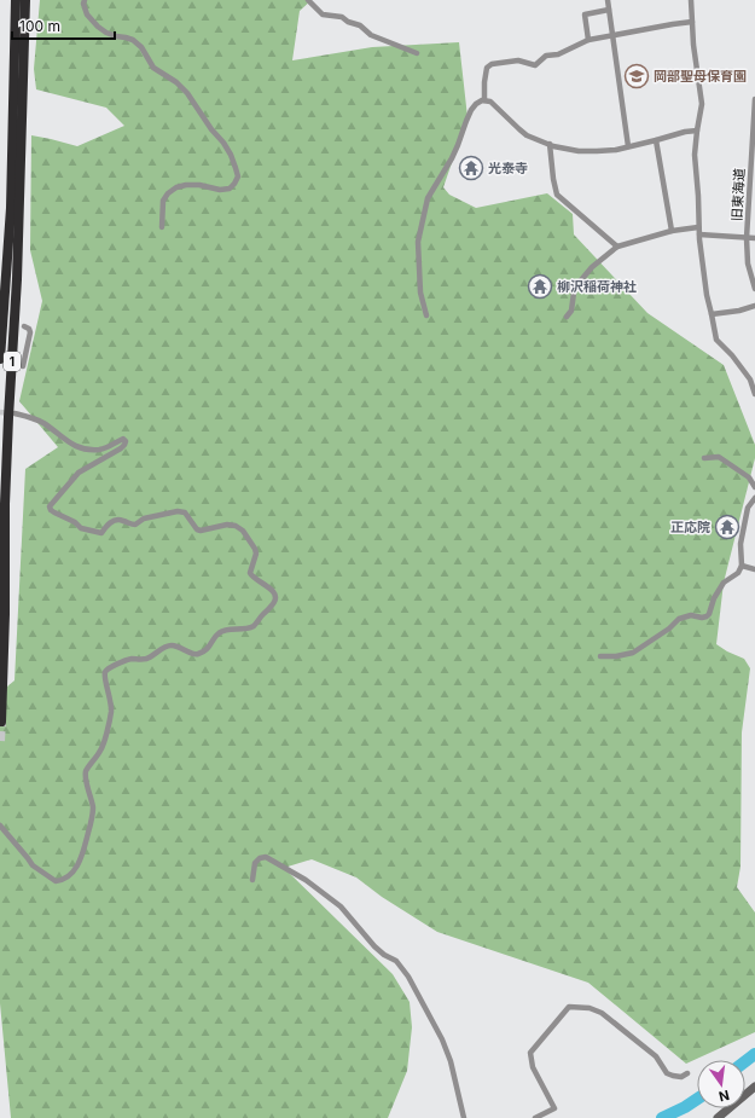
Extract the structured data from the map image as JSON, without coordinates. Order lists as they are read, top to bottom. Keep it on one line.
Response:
{"streets":{"highway":["1"],"street":["旧東海道"]},"places":{"school or university":["岡部聖母保育園"],"temple":["光泰寺","柳沢稲荷神社","正応院"]},"scale_bar":"100 m","north":"bottom"}
